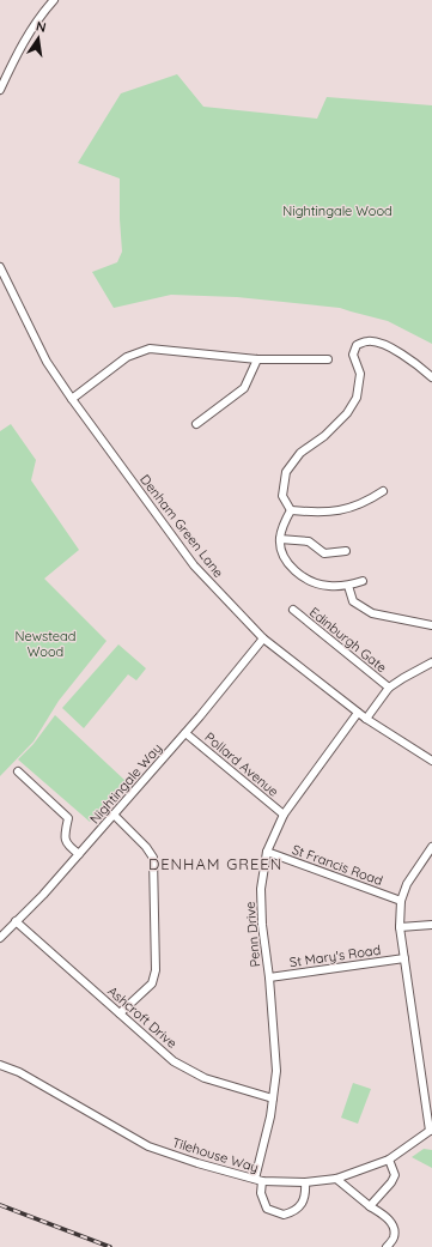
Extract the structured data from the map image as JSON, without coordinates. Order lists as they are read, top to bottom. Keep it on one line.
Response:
{"streets":{"street":["Denham Green Lane","Edinburgh Gate","Pollard Avenue","Nightingale Way","St Francis Road","Penn Drive","St Mary's Road","Ashcroft Drive","Tilehouse Way"]},"crossings":[["Denham Green Lane","Nightingale Way"],["Denham Green Lane","Penn Drive"],["Pollard Avenue","Nightingale Way"],["Pollard Avenue","Penn Drive"],["Nightingale Way","Ashcroft Drive"],["St Francis Road","Penn Drive"],["Penn Drive","St Mary's Road"],["Penn Drive","Ashcroft Drive"],["Penn Drive","Tilehouse Way"]],"districts":["DENHAM GREEN"],"parks":["Nightingale Wood","Newstead Wood"],"north":"top"}
